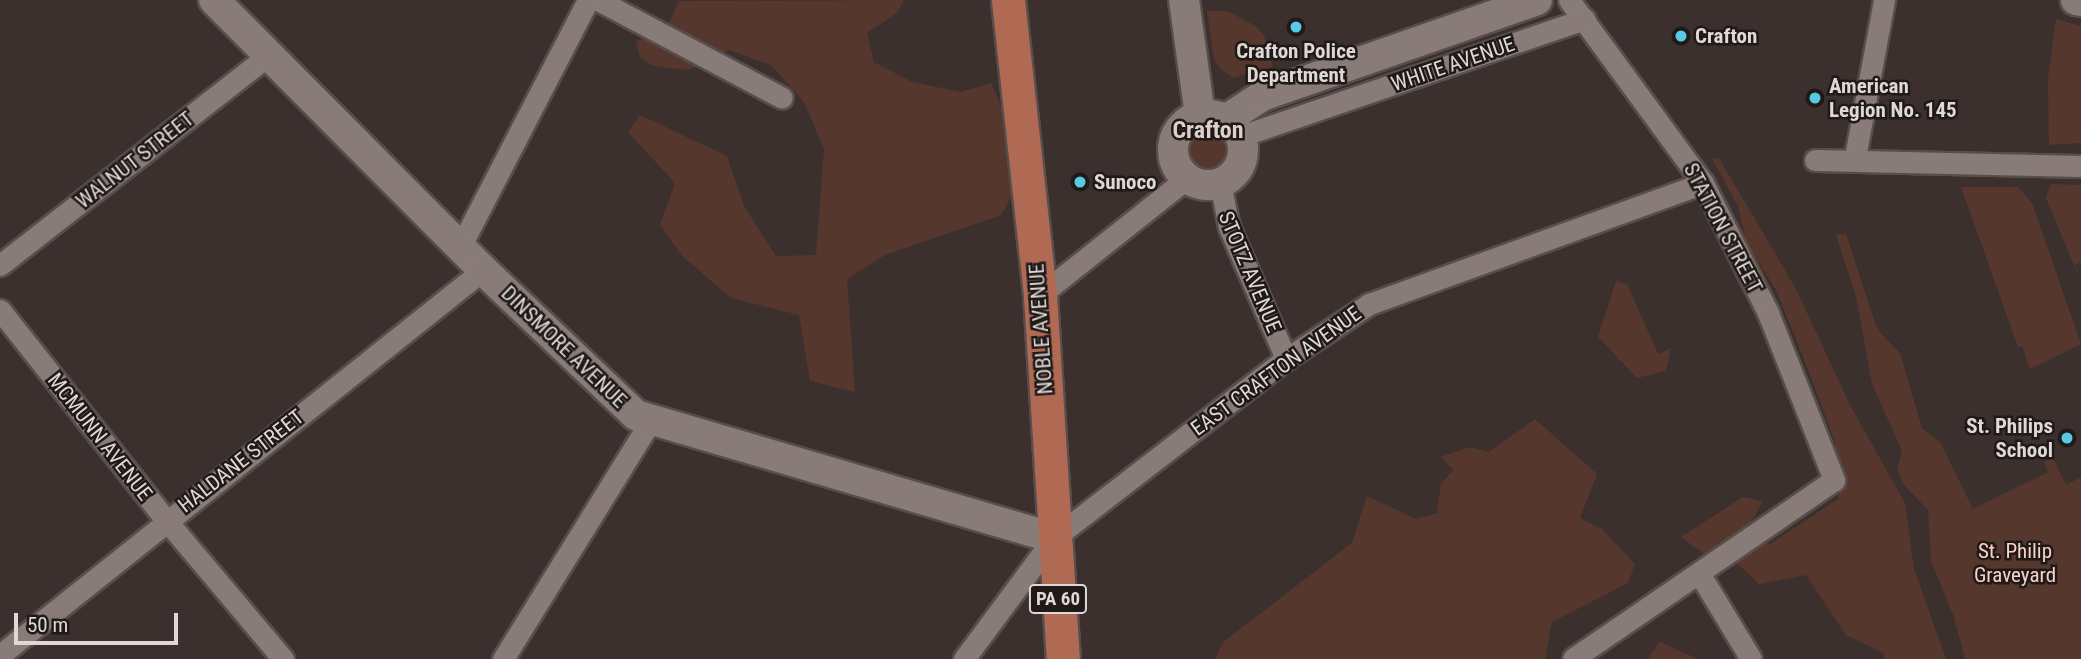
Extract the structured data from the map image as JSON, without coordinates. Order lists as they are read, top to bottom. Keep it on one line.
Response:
{"streets":{"main road":["NOBLE AVENUE","DINSMORE AVENUE","PA 60"],"street":["WHITE AVENUE","WALNUT STREET","STATION STREET","STOTZ AVENUE","EAST CRAFTON AVENUE","MCMUNN AVENUE","HALDANE STREET"]},"crossings":[["WHITE AVENUE","STATION STREET"],["WHITE AVENUE","STOTZ AVENUE"],["WALNUT STREET","DINSMORE AVENUE"],["STATION STREET","EAST CRAFTON AVENUE"],["STOTZ AVENUE","EAST CRAFTON AVENUE"],["NOBLE AVENUE","DINSMORE AVENUE"],["NOBLE AVENUE","EAST CRAFTON AVENUE"],["DINSMORE AVENUE","EAST CRAFTON AVENUE"],["DINSMORE AVENUE","HALDANE STREET"],["MCMUNN AVENUE","HALDANE STREET"]],"districts":["Crafton"],"parks":["St. Philip Graveyard"],"places":["Crafton Police Department","Crafton","American Legion No. 145","Sunoco","St. Philips School"],"scale_bar":"50 m"}
